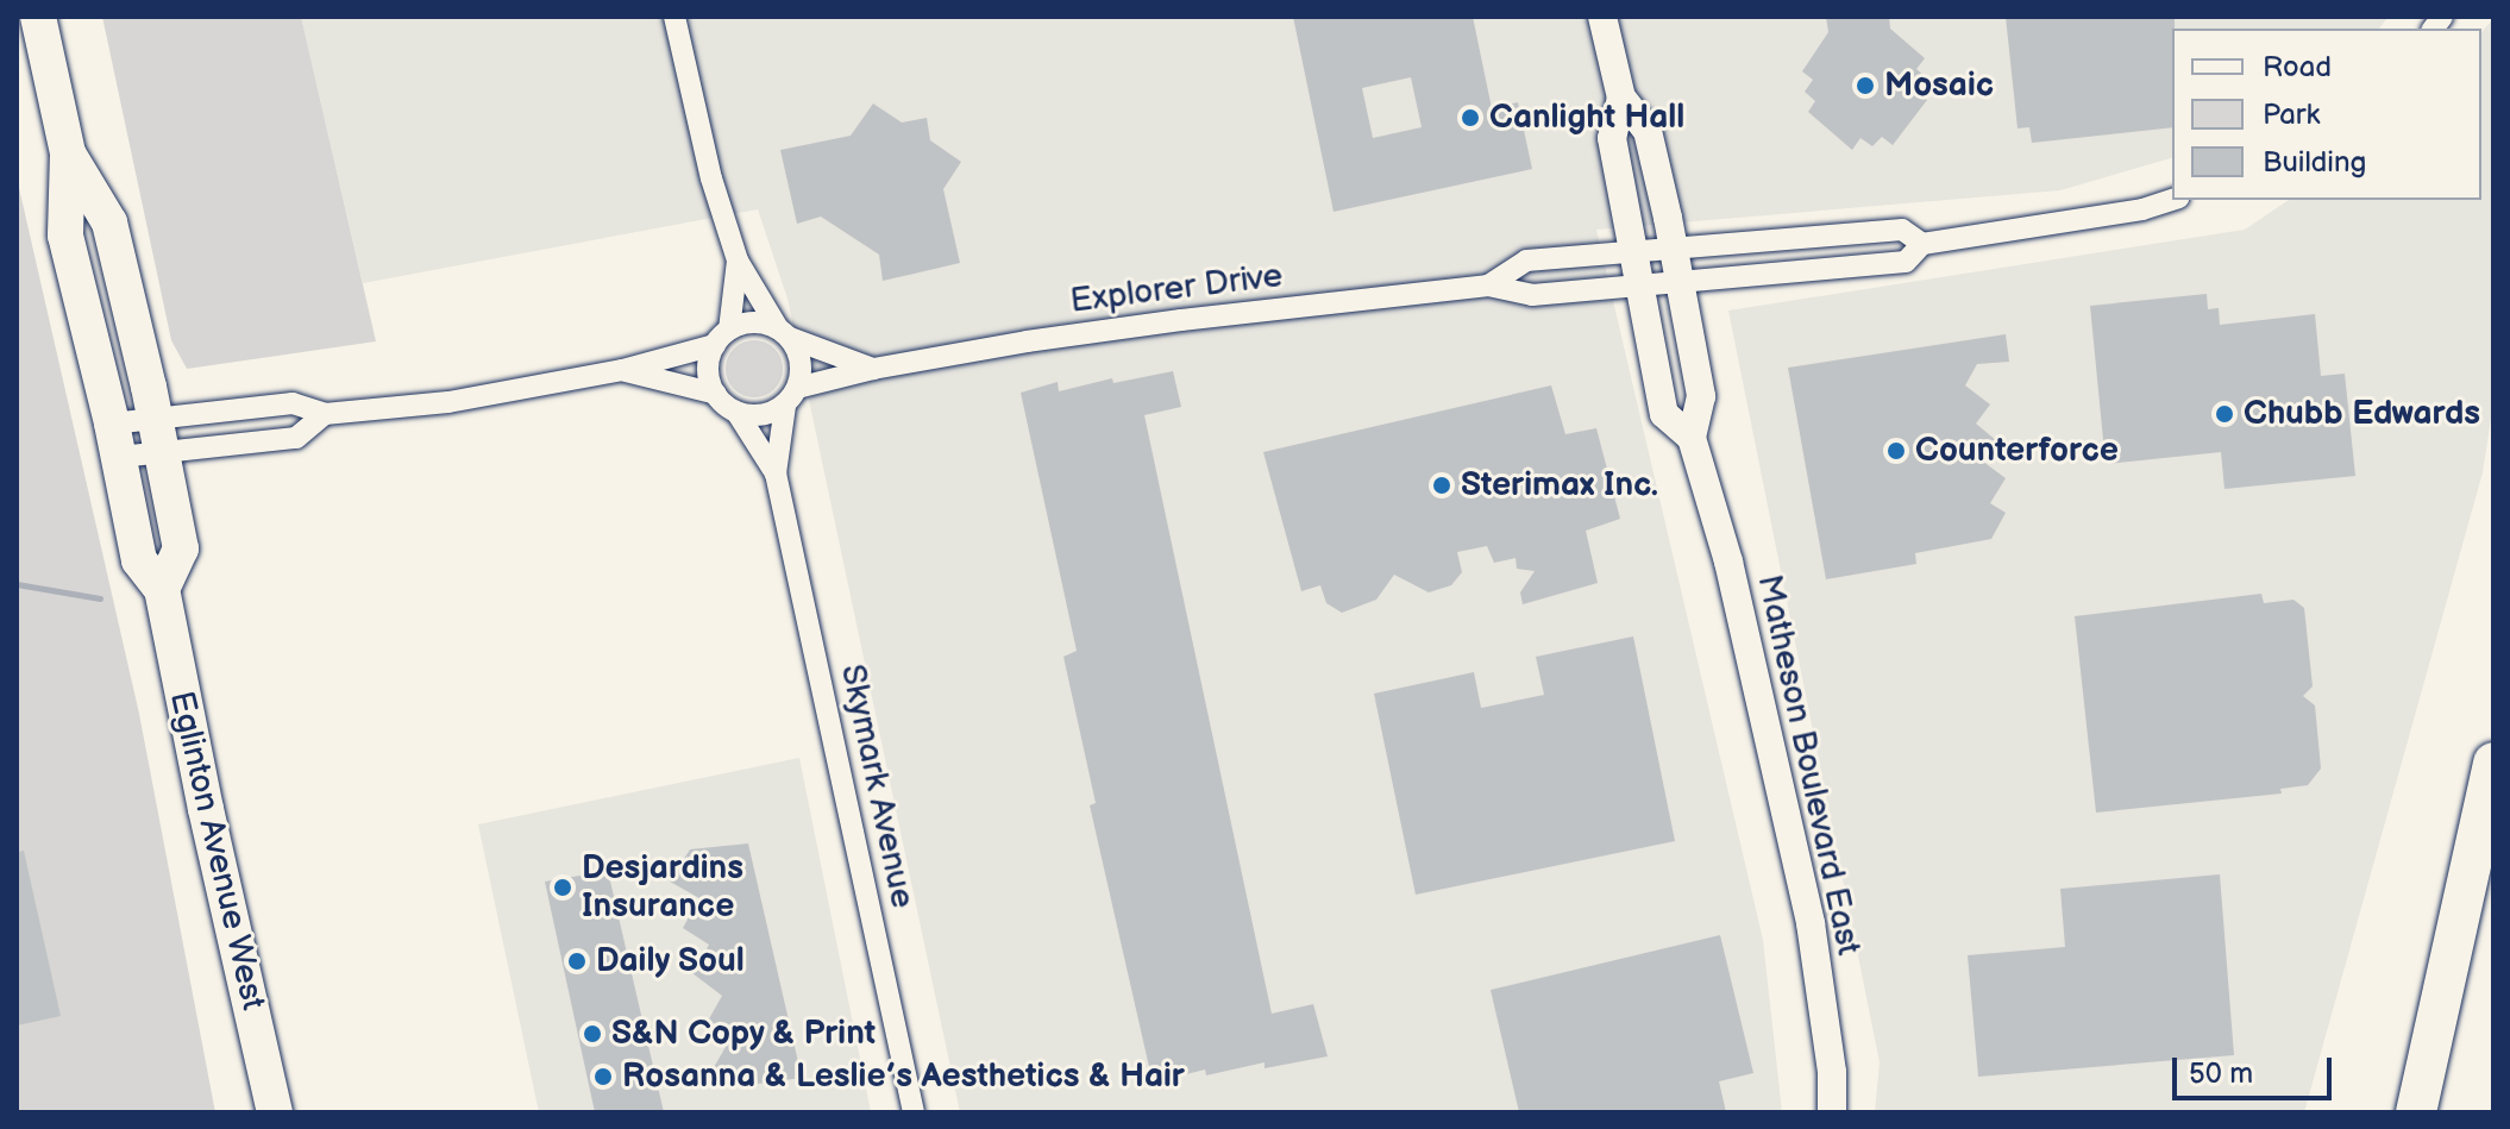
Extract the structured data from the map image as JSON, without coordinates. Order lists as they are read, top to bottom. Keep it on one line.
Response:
{"streets":{"main road":["Eglinton Avenue West"],"street":["Explorer Drive","Matheson Boulevard East","Skymark Avenue"]},"crossings":[["Explorer Drive","Matheson Boulevard East"],["Explorer Drive","Skymark Avenue"]],"places":["Mosaic","Canlight Hall","Chubb Edwards","Counterforce","Sterimax Inc.","Desjardins Insurance","Daily Soul","S&N Copy & Print","Rosanna & Leslie’s Aesthetics & Hair"],"legend":["Road","Park","Building"],"scale_bar":"50 m"}
